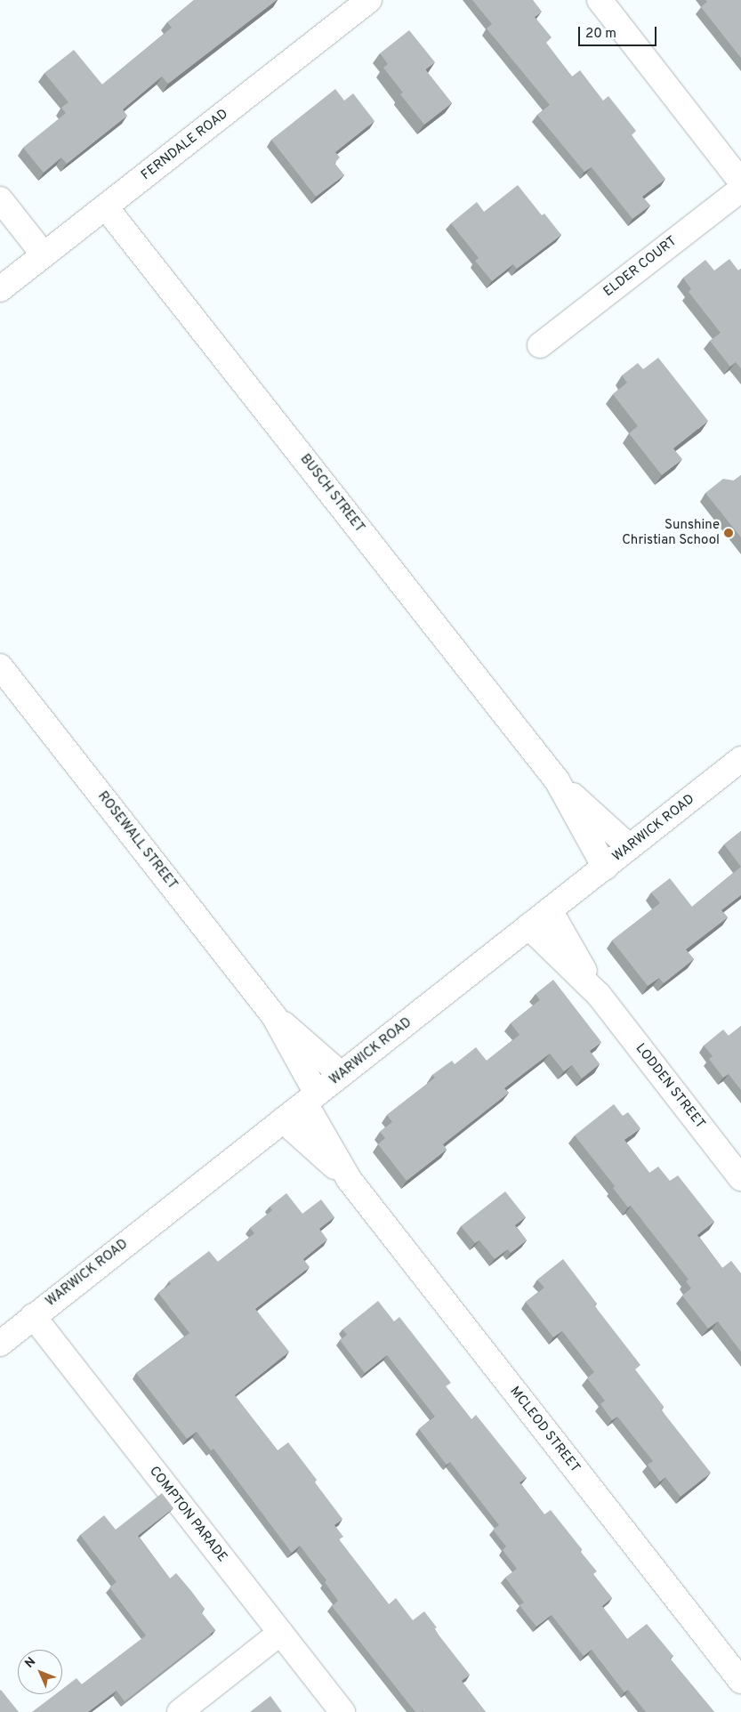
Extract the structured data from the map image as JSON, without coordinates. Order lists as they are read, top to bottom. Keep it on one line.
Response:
{"streets":{"street":["FERNDALE ROAD","ELDER COURT","BUSCH STREET","WARWICK ROAD","ROSEWALL STREET","LODDEN STREET","MCLEOD STREET","COMPTON PARADE"]},"crossings":[["FERNDALE ROAD","BUSCH STREET"],["BUSCH STREET","WARWICK ROAD"],["WARWICK ROAD","ROSEWALL STREET"],["WARWICK ROAD","LODDEN STREET"],["WARWICK ROAD","MCLEOD STREET"],["WARWICK ROAD","COMPTON PARADE"],["ROSEWALL STREET","MCLEOD STREET"]],"places":["Sunshine Christian School"],"scale_bar":"20 m","north":"top left"}
